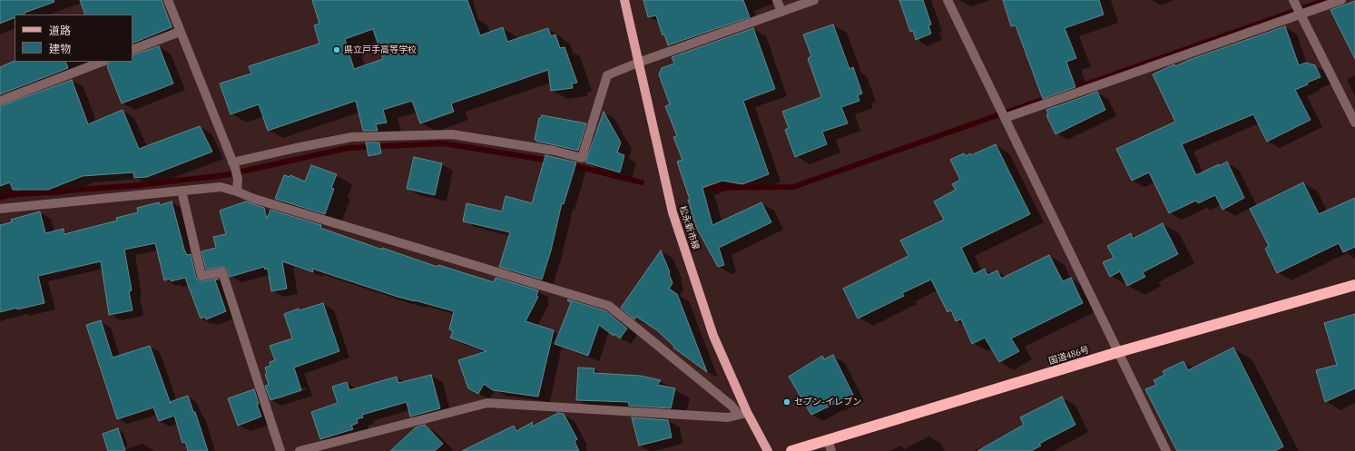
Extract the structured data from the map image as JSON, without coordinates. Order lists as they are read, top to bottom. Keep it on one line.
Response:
{"streets":{"highway":["国道486号"],"main road":["松永新市線"]},"places":["県立戸手高等学校","セブン-イレブン"],"legend":["道路","建物"]}
